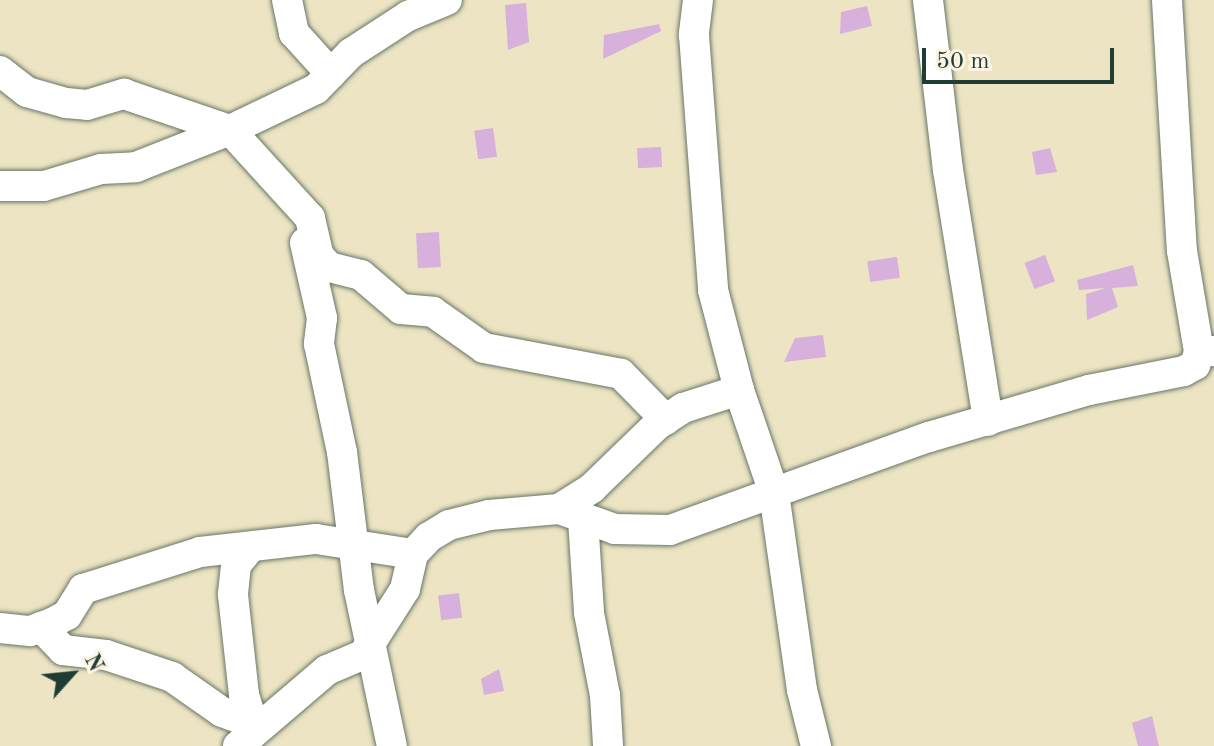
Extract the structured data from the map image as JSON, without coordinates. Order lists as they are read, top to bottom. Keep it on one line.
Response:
{"scale_bar":"50 m","north":"top right"}
